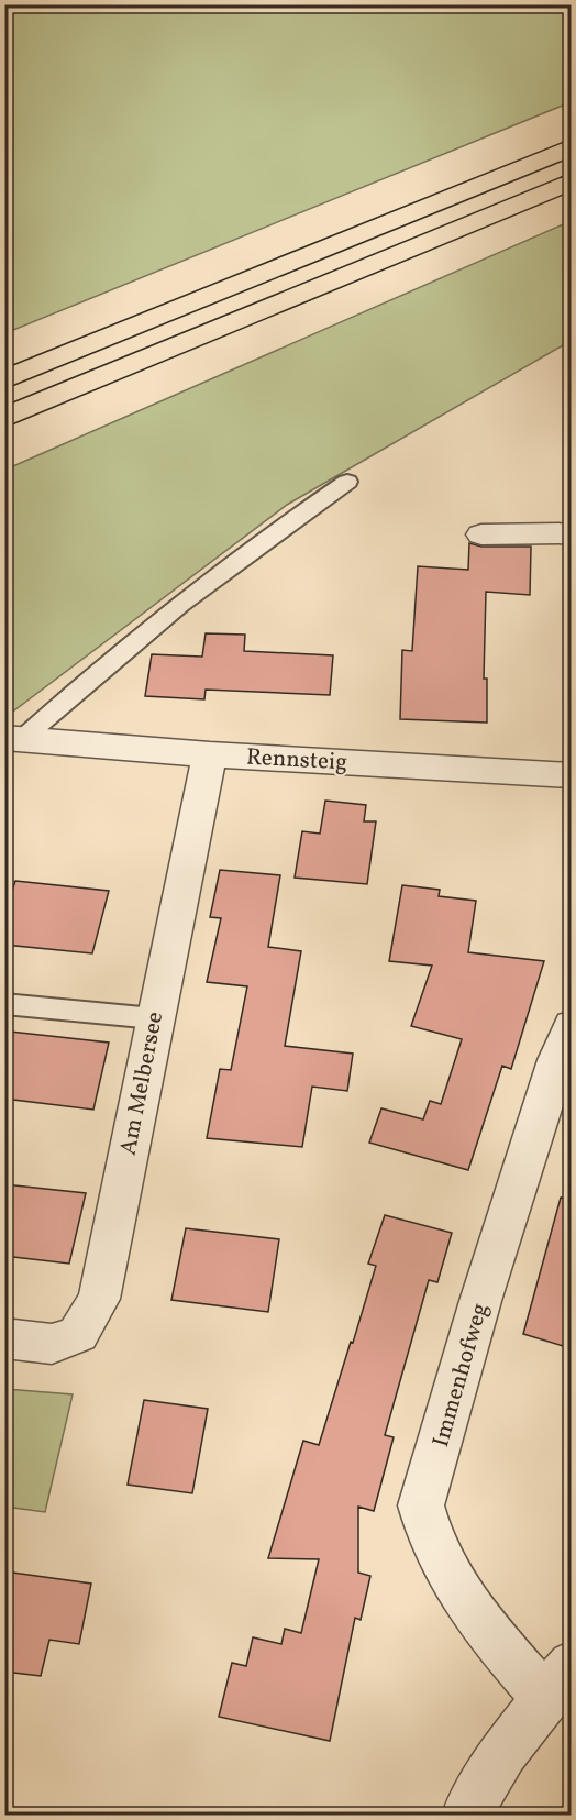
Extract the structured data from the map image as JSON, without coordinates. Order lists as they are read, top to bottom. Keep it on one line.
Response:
{"streets":{"street":["Rennsteig","Am Melbersee","Immenhofweg"]},"crossings":[["Rennsteig","Am Melbersee"]]}
